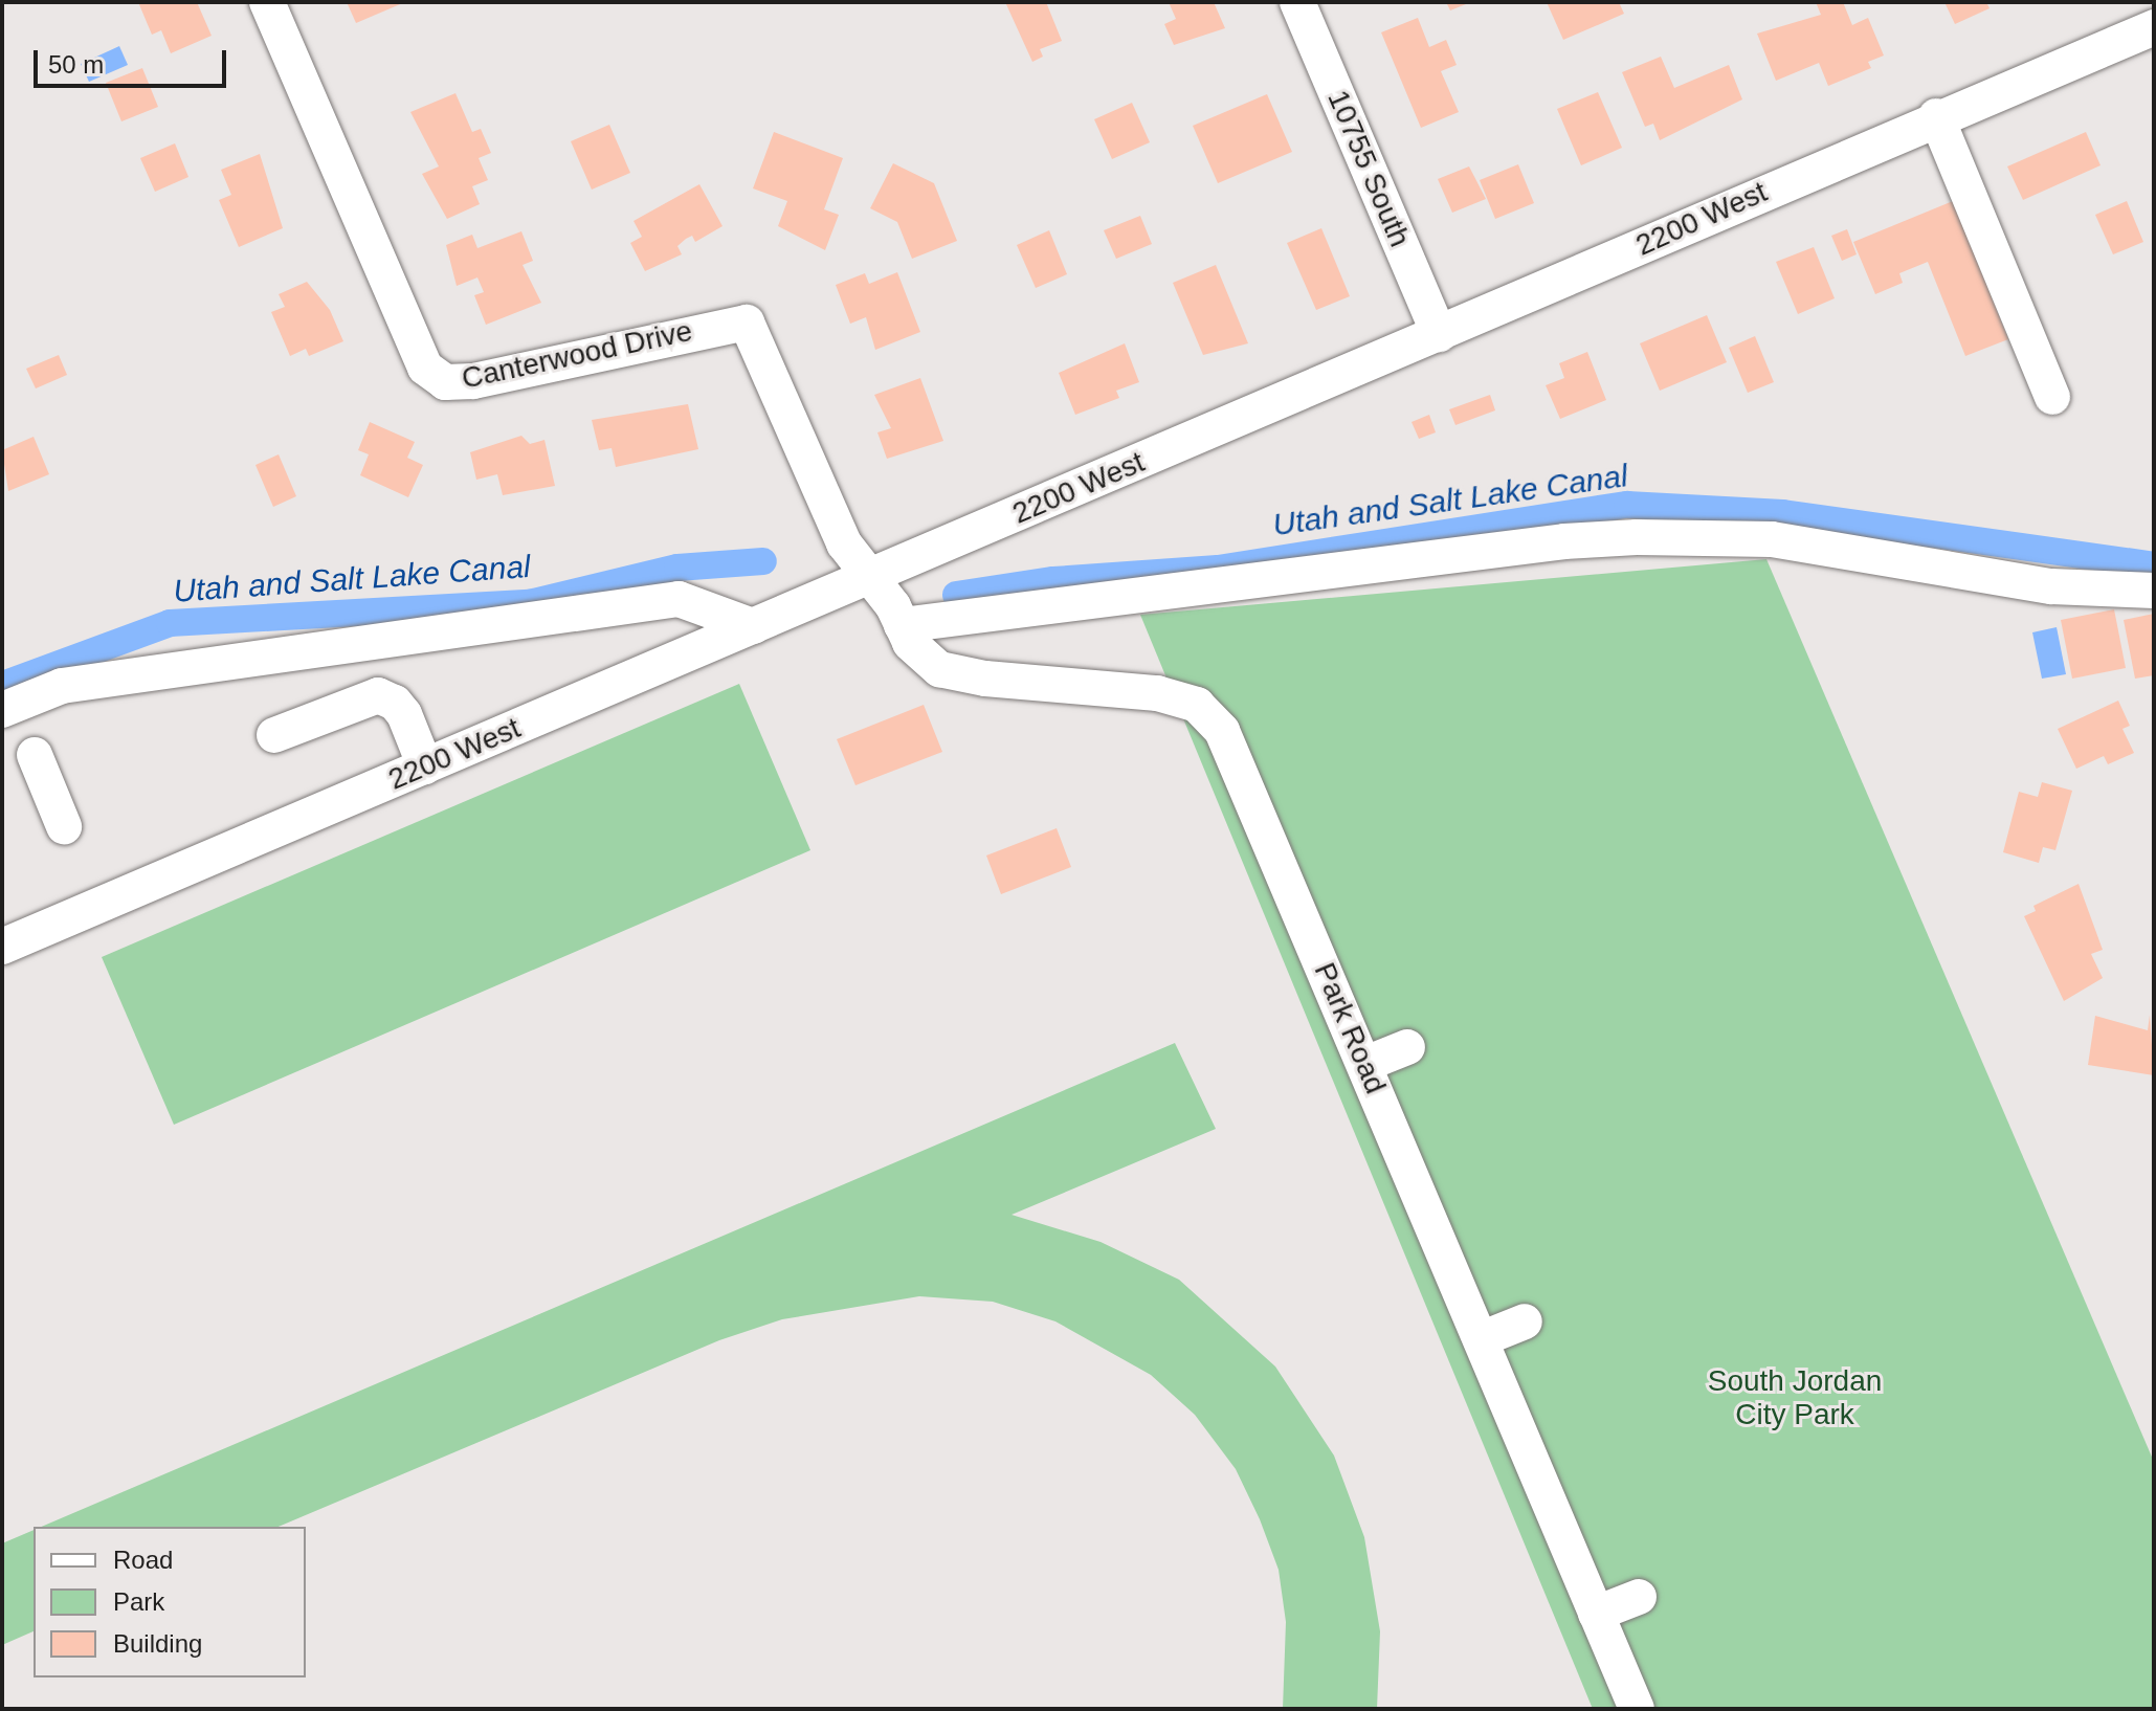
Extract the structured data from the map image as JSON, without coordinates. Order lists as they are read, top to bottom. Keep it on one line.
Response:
{"streets":{"street":["10755 South","2200 West","Canterwood Drive","Park Road"]},"crossings":[["10755 South","2200 West"],["2200 West","Canterwood Drive"],["2200 West","Park Road"],["Canterwood Drive","Park Road"]],"water":["Utah and Salt Lake Canal"],"parks":["South Jordan City Park"],"legend":["Road","Park","Building"],"scale_bar":"50 m"}
